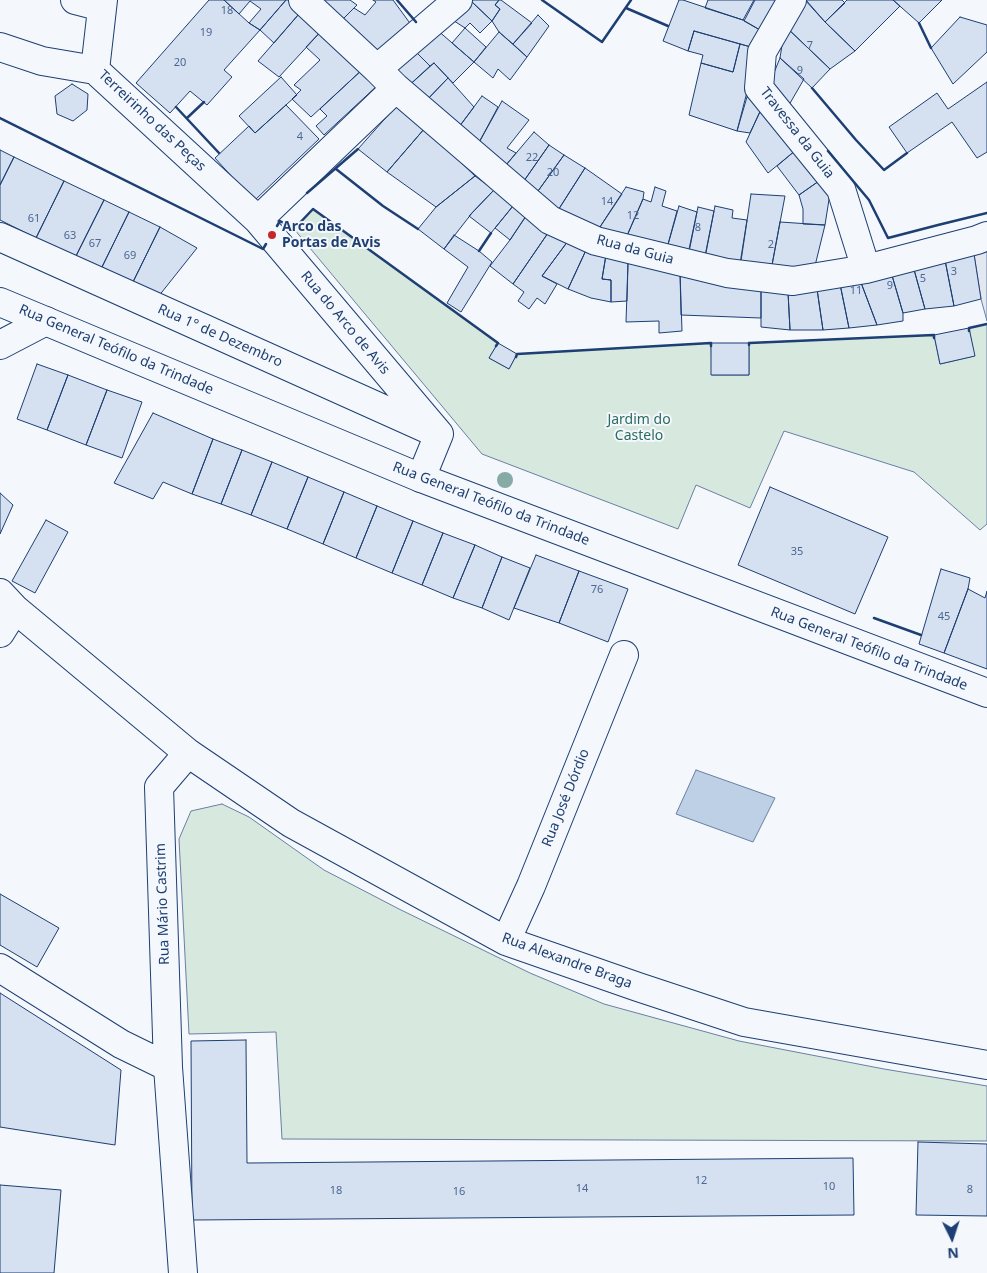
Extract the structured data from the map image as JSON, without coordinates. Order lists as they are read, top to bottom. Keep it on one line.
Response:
{"streets":{"street":["Terreirinho das Peças","Travessa da Guia","Rua da Guia","Rua do Arco de Avis","Rua 1° de Dezembro","Rua General Teófilo da Trindade","Rua José Dórdio","Rua Mário Castrim","Rua Alexandre Braga"]},"crossings":[["Terreirinho das Peças","Rua do Arco de Avis"],["Travessa da Guia","Rua da Guia"],["Rua do Arco de Avis","Rua 1° de Dezembro"],["Rua José Dórdio","Rua Alexandre Braga"],["Rua Mário Castrim","Rua Alexandre Braga"]],"parks":["Jardim do Castelo"],"places":["Arco das Portas de Avis"],"house_numbers":["18","19","7","20","9","4","22","20","14","12","61","8","63","67","2","69","3","5","9","11","35","76","45","12","10","14","8","18","16"],"north":"bottom"}
